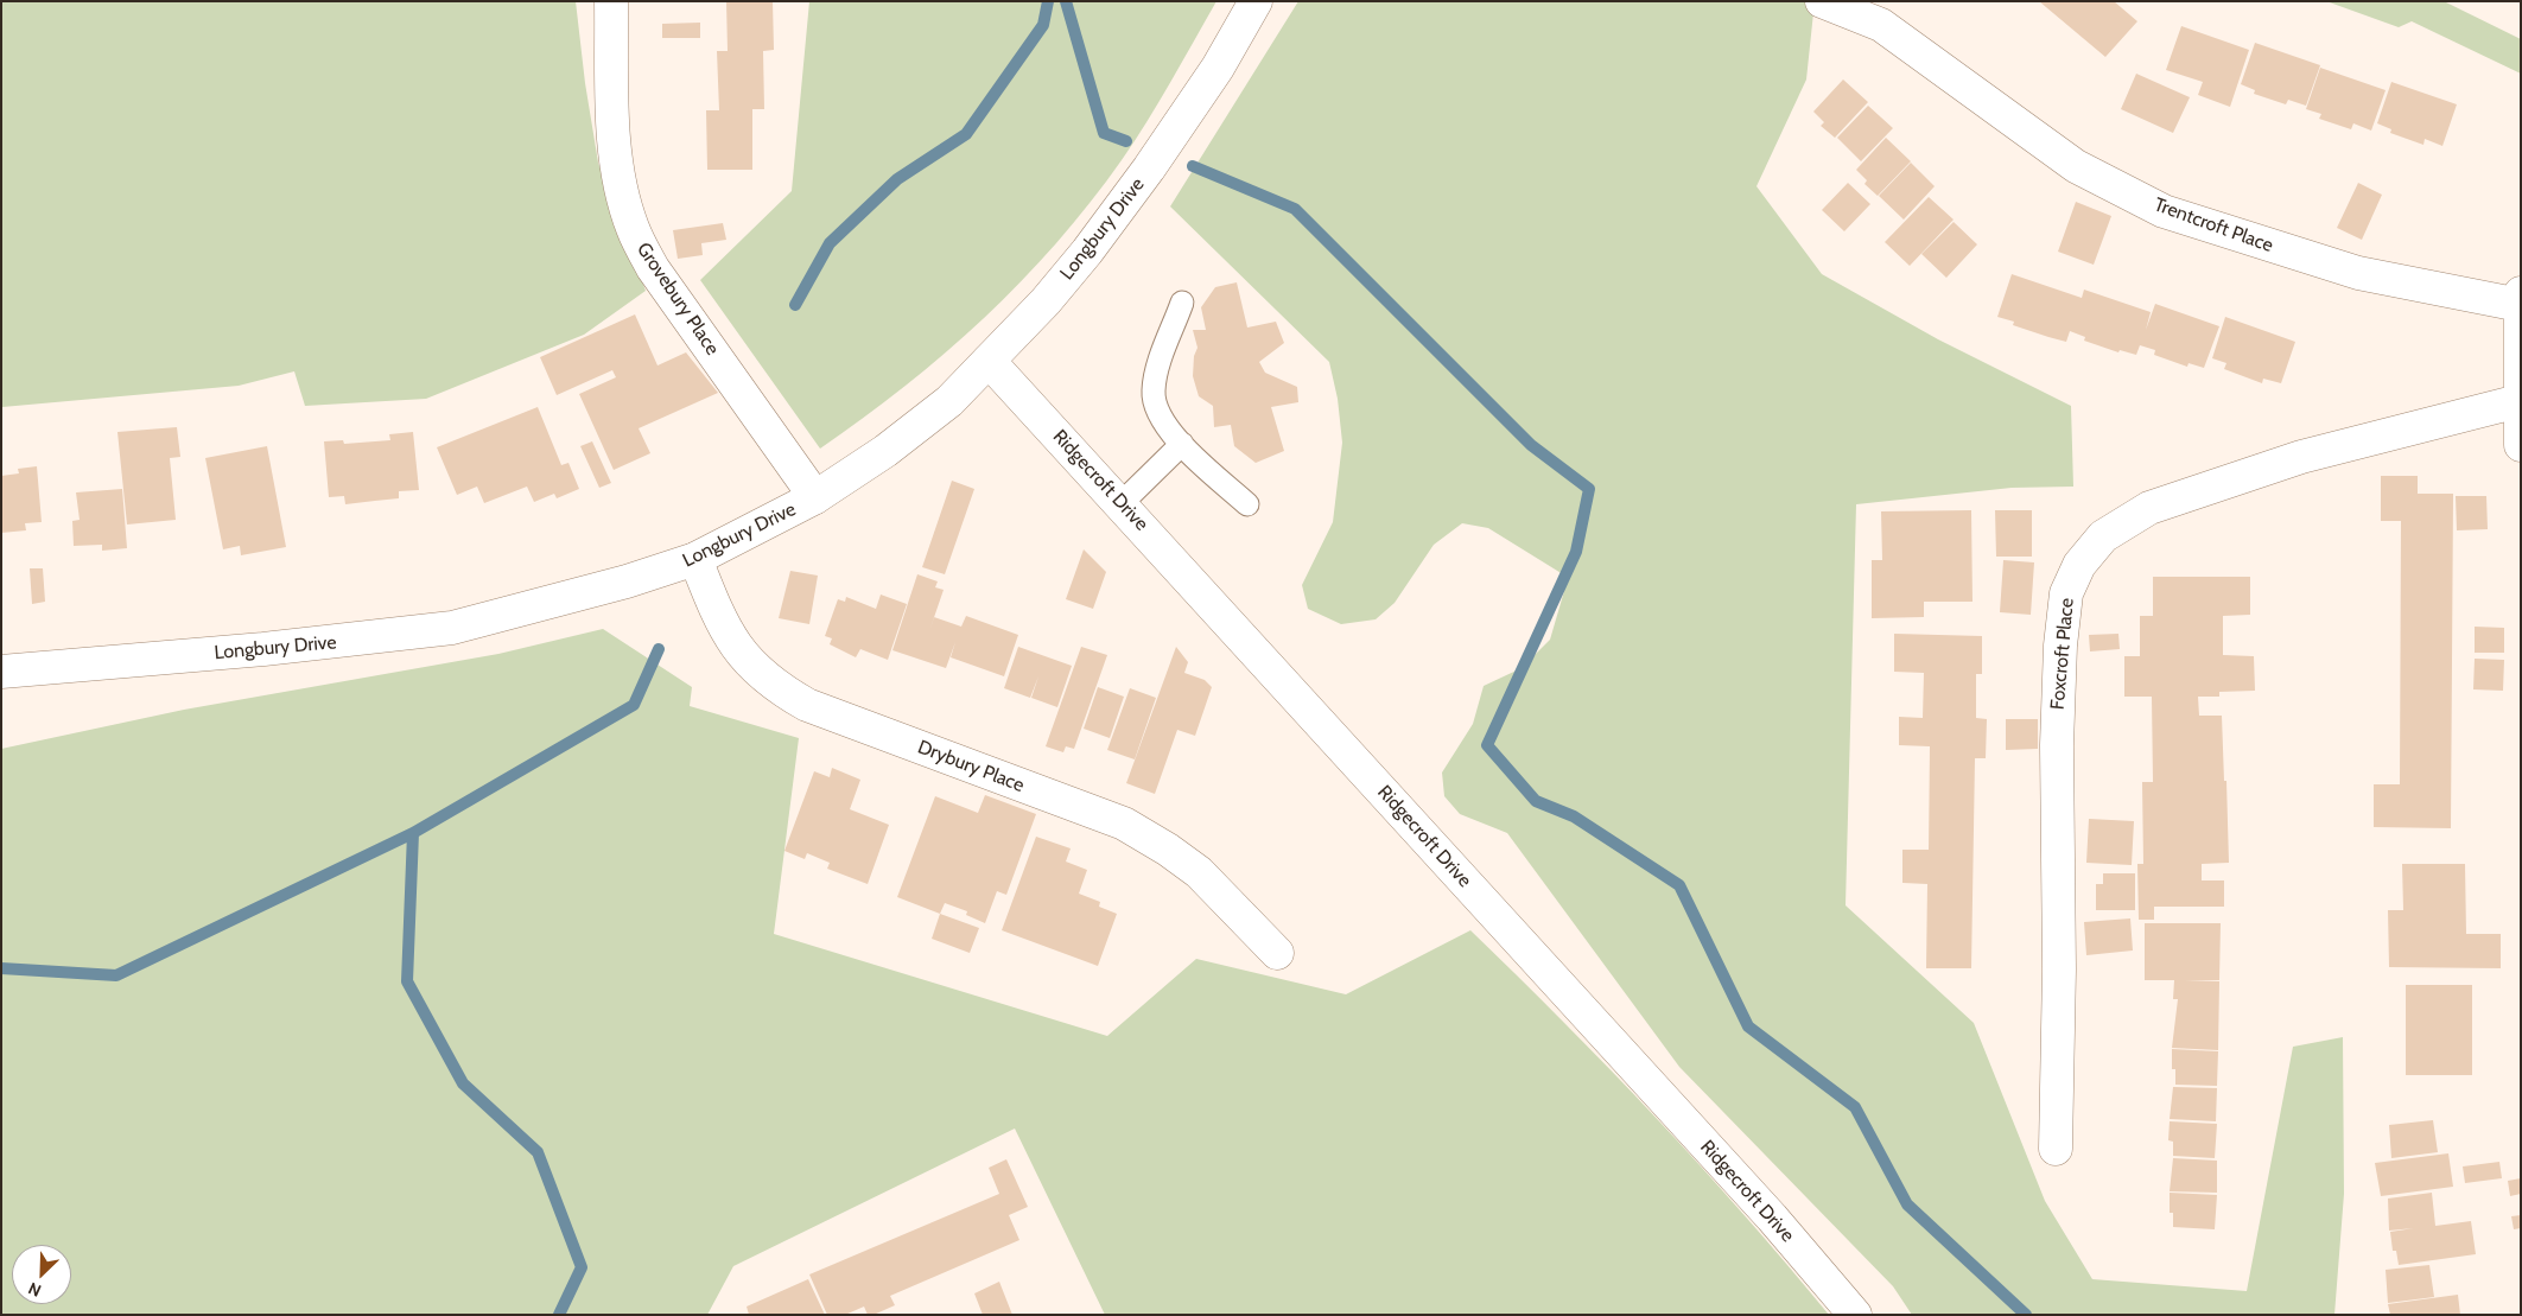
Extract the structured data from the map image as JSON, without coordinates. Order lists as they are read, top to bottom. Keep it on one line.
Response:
{"streets":{"street":["Trentcroft Place","Longbury Drive","Grovebury Place","Ridgecroft Drive","Foxcroft Place","Drybury Place"]},"crossings":[["Longbury Drive","Grovebury Place"],["Longbury Drive","Ridgecroft Drive"],["Longbury Drive","Drybury Place"]],"north":"bottom left"}
